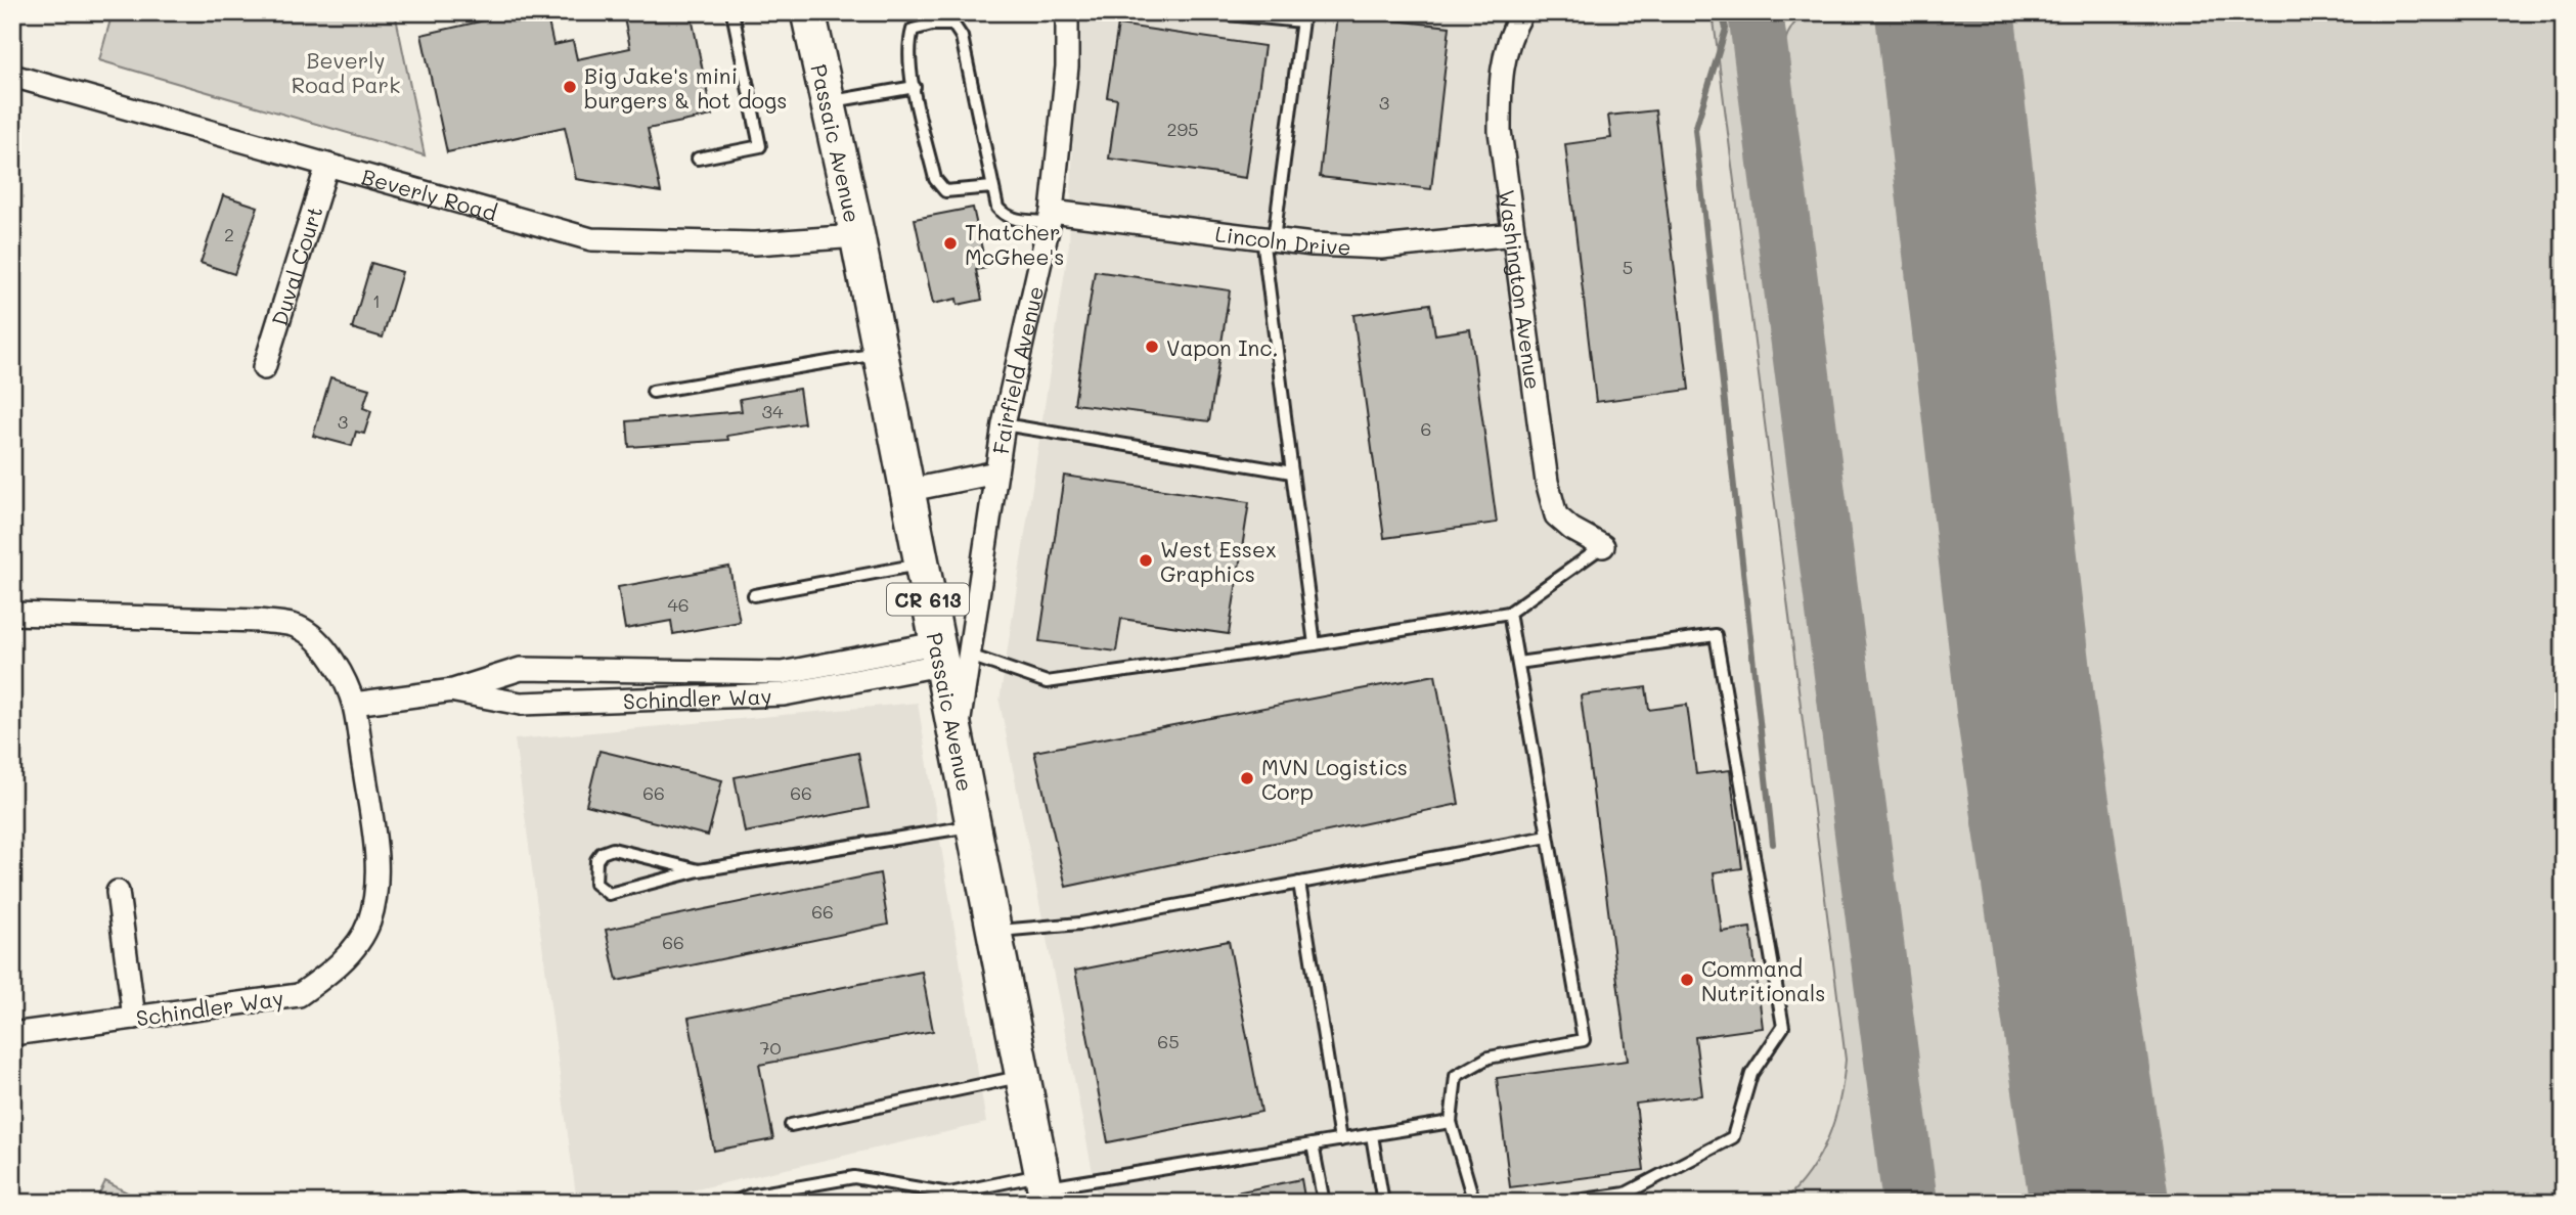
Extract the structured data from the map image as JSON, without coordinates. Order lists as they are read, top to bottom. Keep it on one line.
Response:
{"streets":{"main road":["Passaic Avenue","CR 613"],"street":["Beverly Road","Lincoln Drive","Duval Court","Washington Avenue","Fairfield Avenue","Schindler Way"]},"crossings":[["Passaic Avenue","Beverly Road"],["Passaic Avenue","Fairfield Avenue"],["Passaic Avenue","Schindler Way"],["Beverly Road","Duval Court"],["Lincoln Drive","Washington Avenue"],["Lincoln Drive","Fairfield Avenue"],["Fairfield Avenue","Schindler Way"]],"parks":["Beverly Road Park"],"places":["Big Jake's mini burgers & hot dogs","Thatcher McGhee's","Vapon Inc.","West Essex Graphics","MVN Logistics Corp","Command Nutritionals"],"house_numbers":["3","295","2","5","1","34","3","6","46","66","66","66","66","65","70"]}
